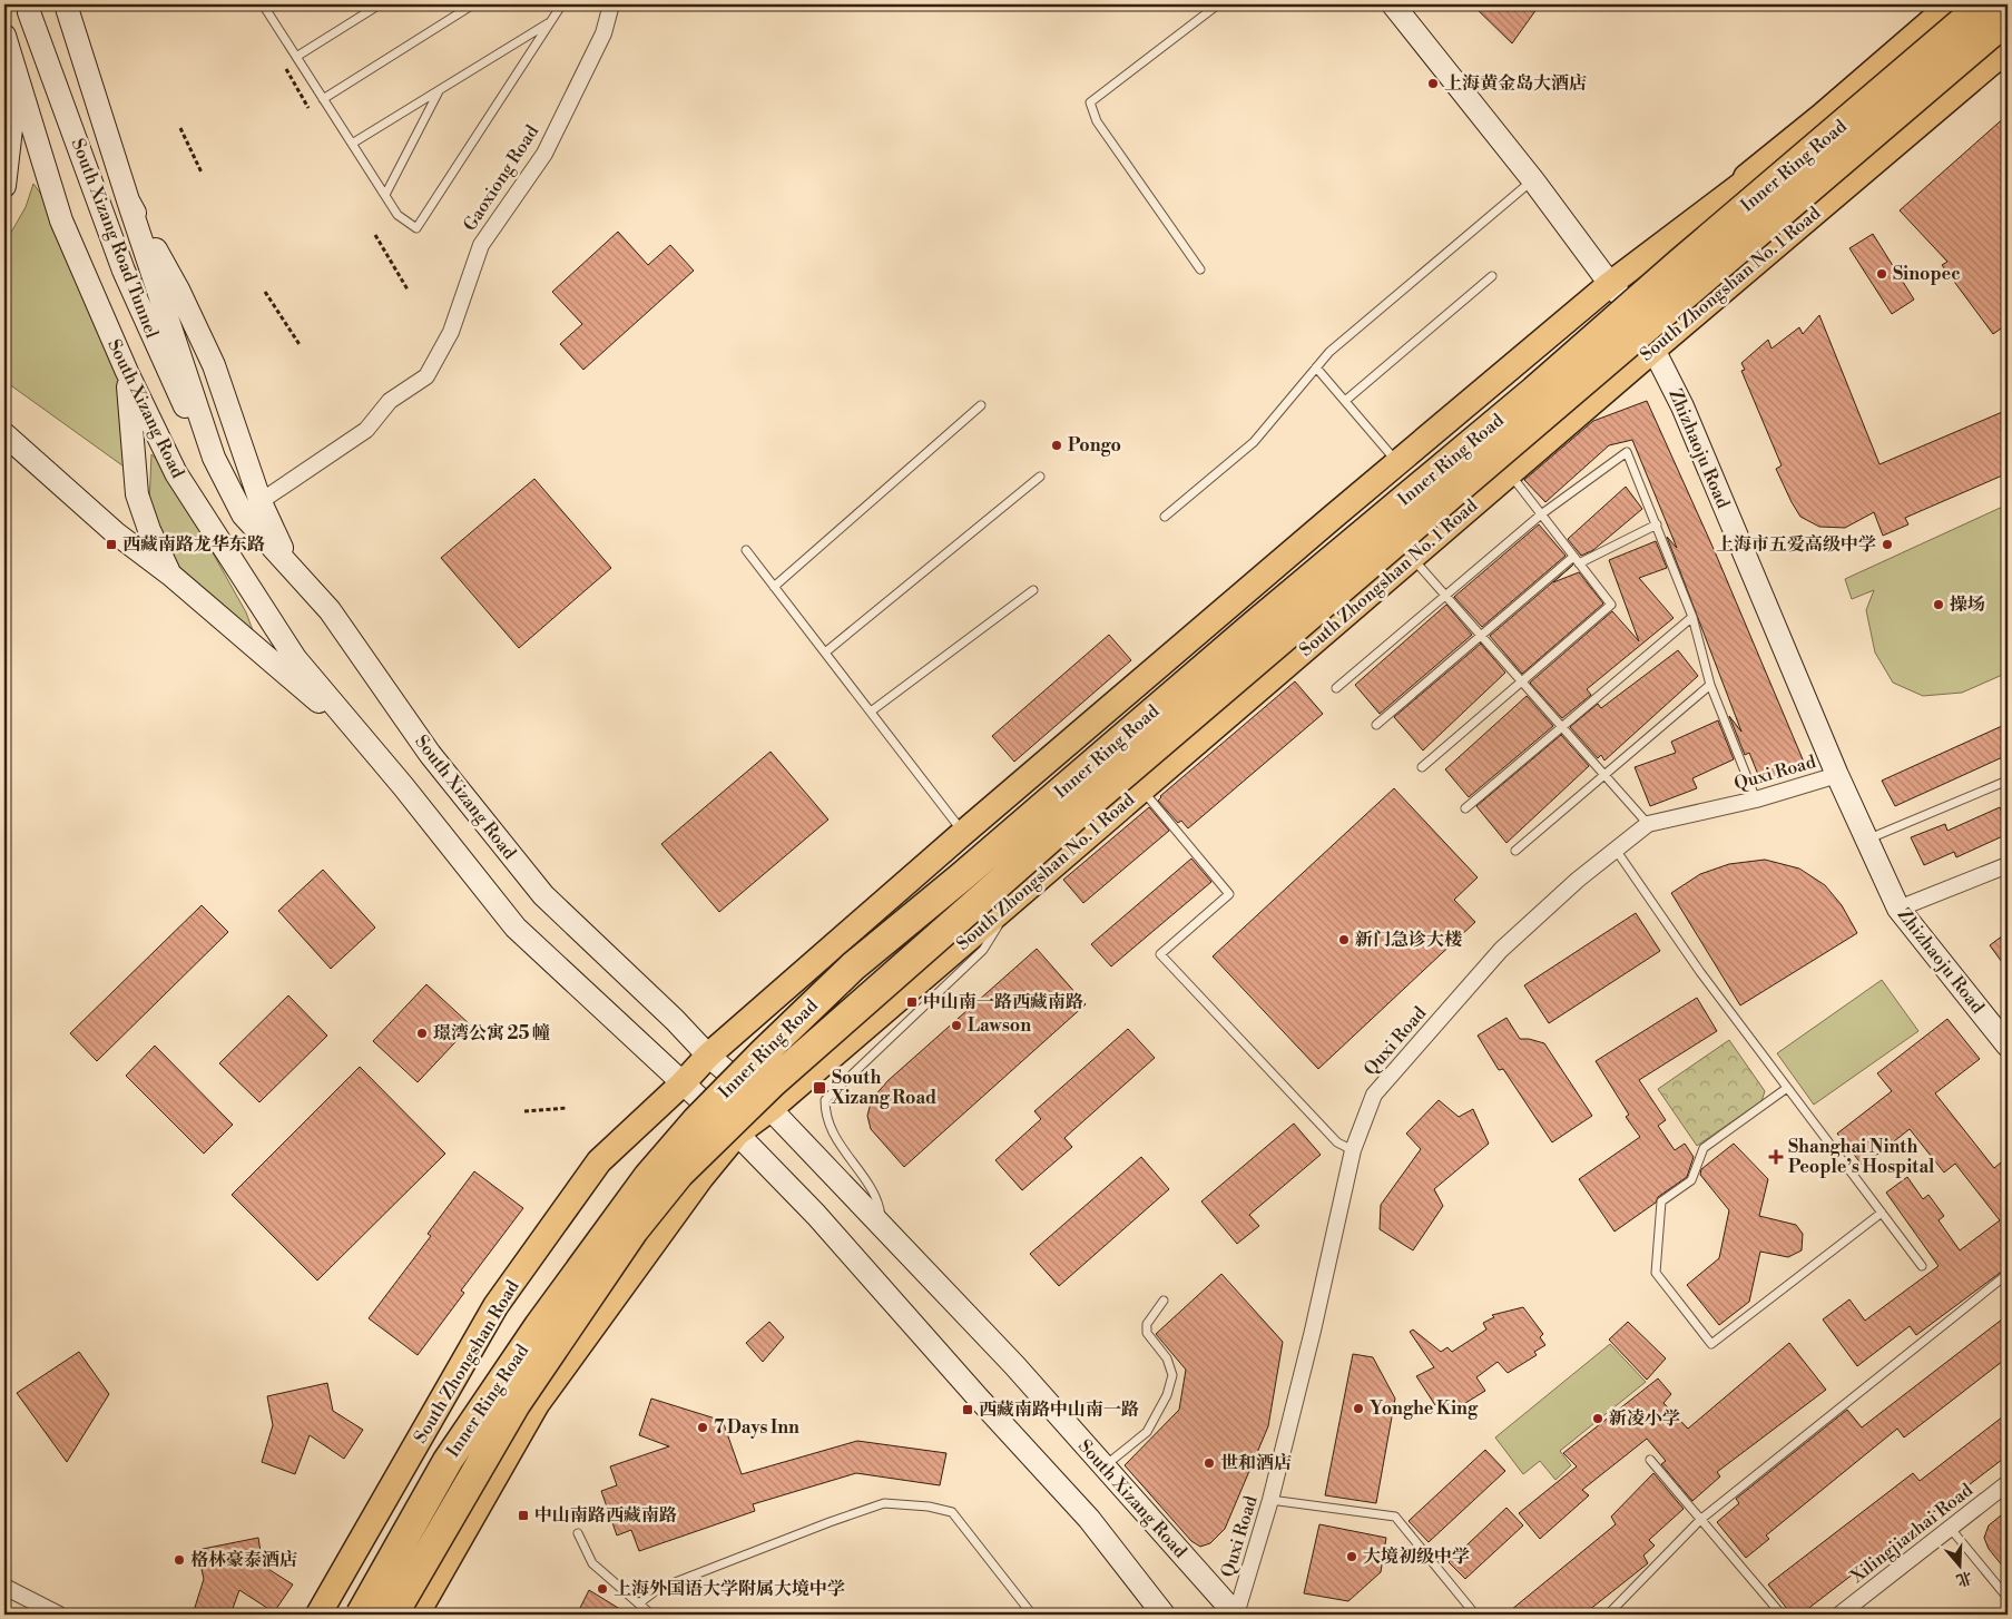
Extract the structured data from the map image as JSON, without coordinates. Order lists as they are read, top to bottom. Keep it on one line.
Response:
{"streets":{"highway":["Inner Ring Road"],"main road":["South Xizang Road Tunnel","South Zhongshan No. 1 Road","South Xizang Road","Zhizhaoju Road","South Zhongshan Road"],"street":["Gaoxiong Road","Quxi Road","Xilingjiazhai Road"]},"crossings":[["Gaoxiong Road","South Xizang Road"],["South Xizang Road Tunnel","South Xizang Road"],["South Zhongshan No. 1 Road","South Xizang Road"],["South Zhongshan No. 1 Road","Zhizhaoju Road"],["South Xizang Road","Quxi Road"],["South Xizang Road","South Zhongshan Road"],["Zhizhaoju Road","Quxi Road"]],"places":{"other":["上海黄金岛大酒店","Sinopec","Pongo","上海市五爱高级中学","操场","新门急诊大楼","Lawson","璟湾公寓 25 幢","Yonghe King","新凌小学","7 Days Inn","世和酒店","大境初级中学","格林豪泰酒店","上海外国语大学附属大境中学"],"transit":["西藏南路龙华东路","中山南一路西藏南路","South Xizang Road","西藏南路中山南一路","中山南路西藏南路"],"health":["Shanghai Ninth People’s Hospital"]},"north":"bottom"}
